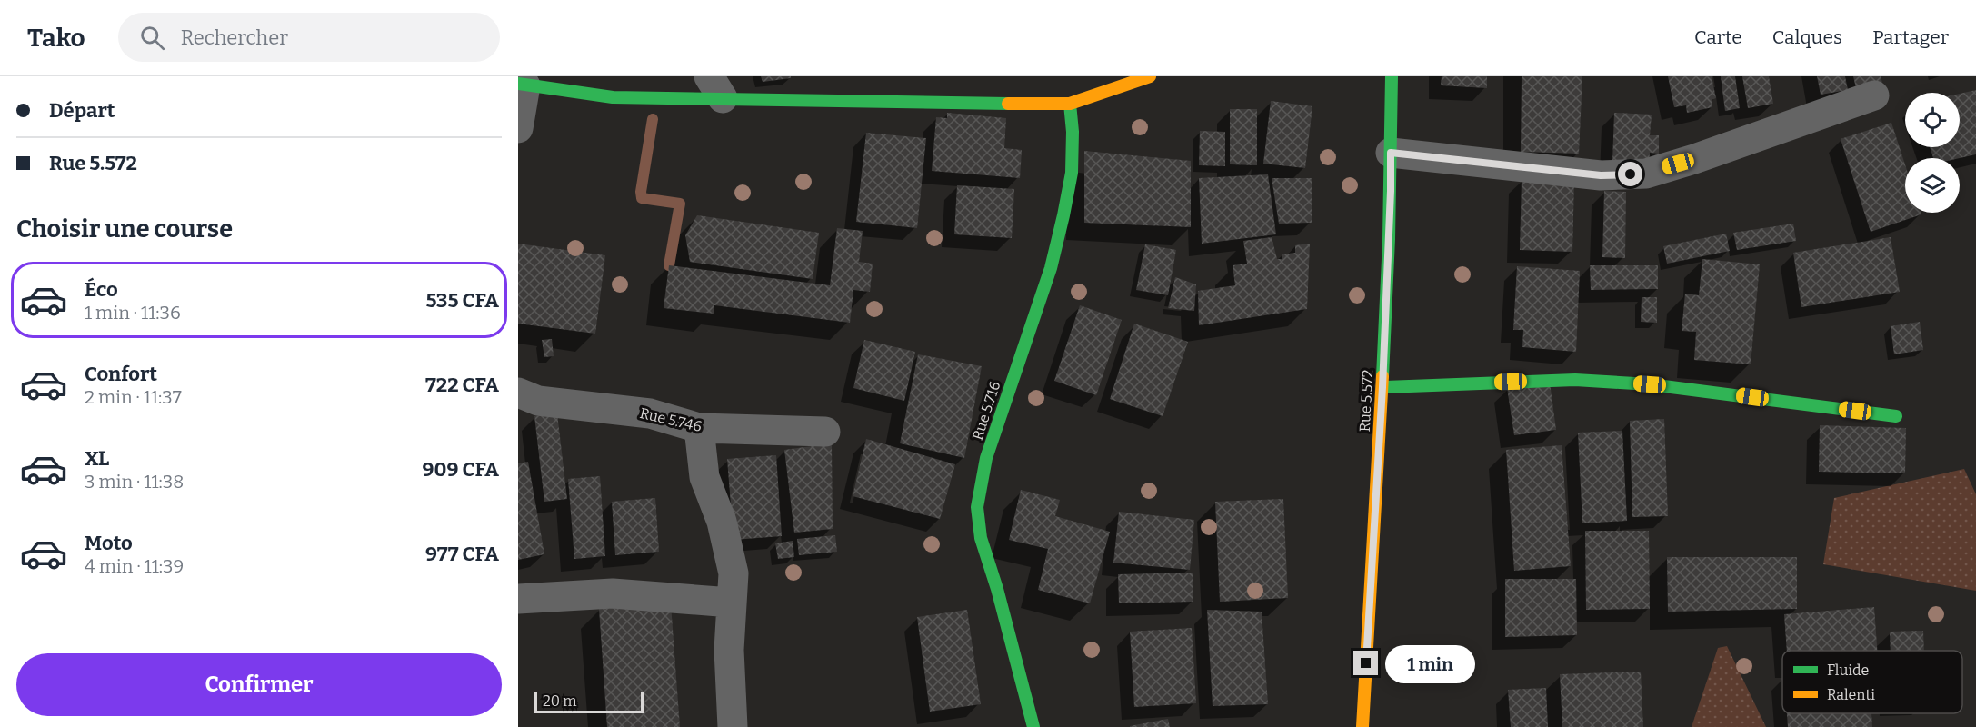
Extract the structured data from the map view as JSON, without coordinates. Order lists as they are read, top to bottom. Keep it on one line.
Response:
{"streets":{"street":["Rue 5.572","Rue 5.716","Rue 5.746"]},"legend":["Fluide","Ralenti"],"scale_bar":"20 m","page":{"header":"Tako","search":"Rechercher","nav":["Carte","Calques","Partager"],"banner":["Départ","Rue 5.572"],"heading":"Choisir une course","list":[{"name":"Éco","note":"1 min · 11:36","value":"535 CFA"},{"name":"Confort","note":"2 min · 11:37","value":"722 CFA"},{"name":"XL","note":"3 min · 11:38","value":"909 CFA"},{"name":"Moto","note":"4 min · 11:39","value":"977 CFA"}],"buttons":"Confirmer","bubble":"1 min","scale":"20 m"}}
